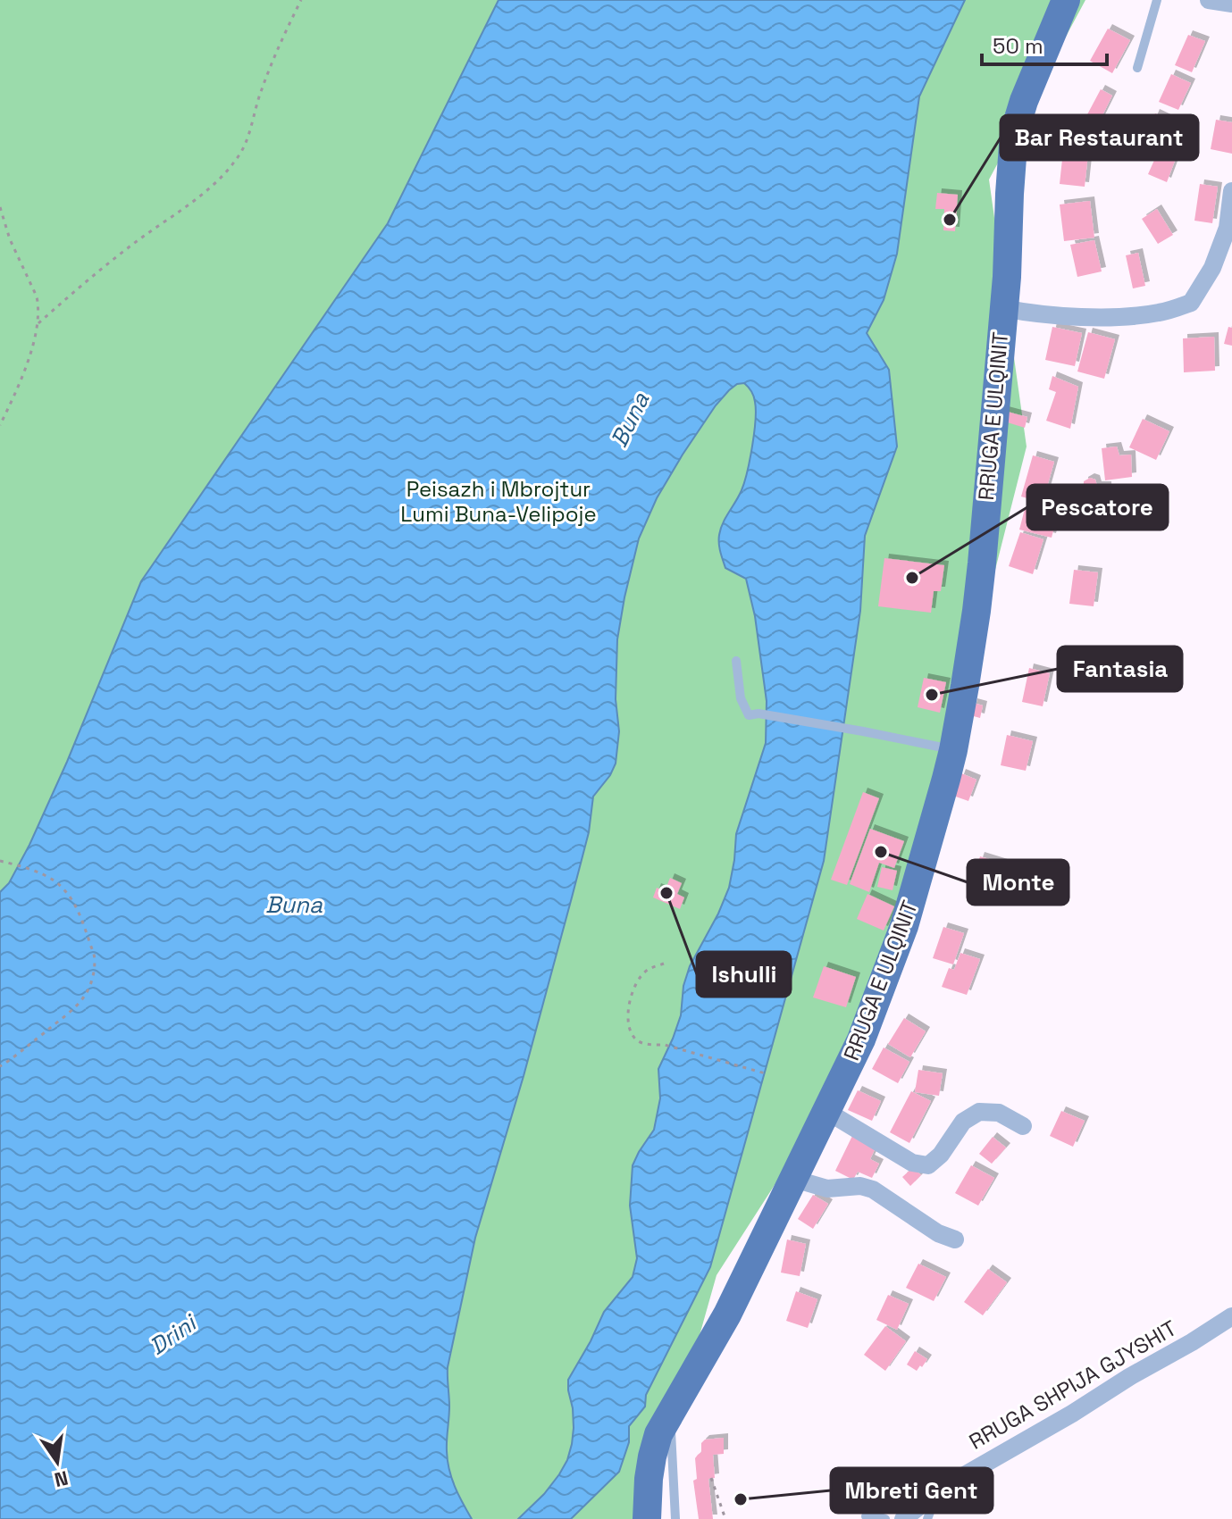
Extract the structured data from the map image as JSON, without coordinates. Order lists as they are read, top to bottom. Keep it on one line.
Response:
{"streets":{"main road":["RRUGA E ULQINIT"],"street":["RRUGA SHPIJA GJYSHIT"]},"water":["Buna","Drini"],"parks":["Peisazh i Mbrojtur Lumi Buna-Velipoje"],"places":["Bar Restaurant","Pescatore","Fantasia","Monte","Ishulli","Mbreti Gent"],"scale_bar":"50 m","north":"bottom"}
